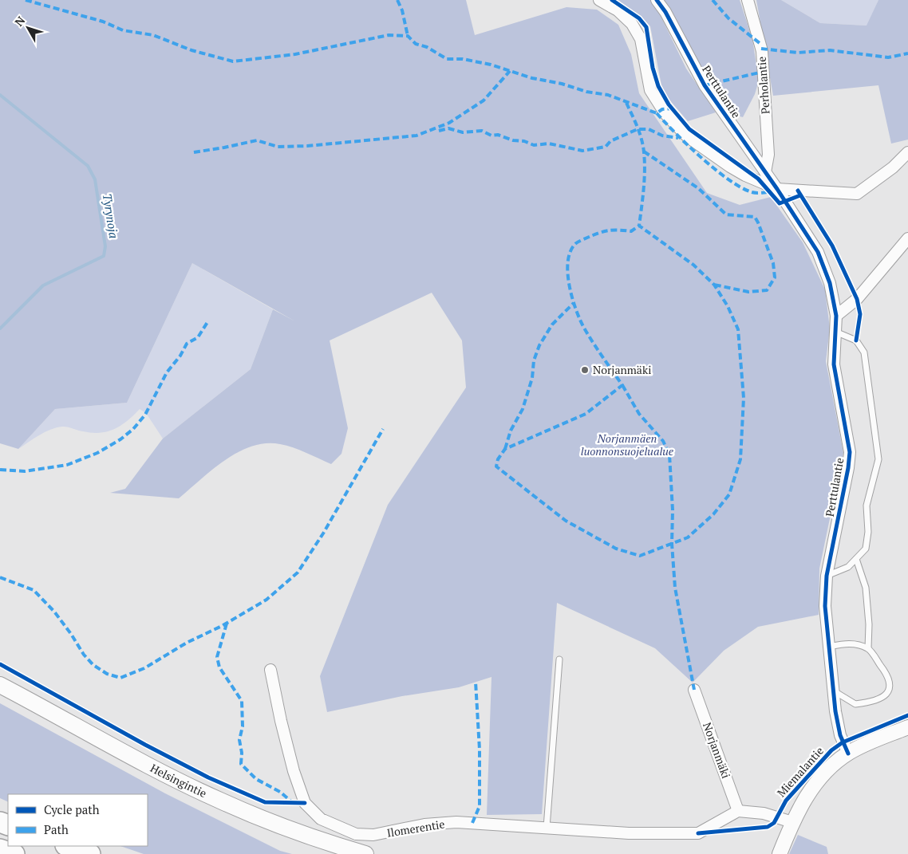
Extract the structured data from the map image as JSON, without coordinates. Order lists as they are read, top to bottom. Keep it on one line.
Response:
{"streets":{"main road":["Helsingintie"],"street":["Perholantie","Perttulantie","Norjanmäki","Miemalantie","Ilomerentie"]},"crossings":[["Perholantie","Perttulantie"],["Perttulantie","Miemalantie"],["Norjanmäki","Ilomerentie"]],"water":["Tyrynoja"],"parks":["Norjanmäen luonnonsuojelualue"],"places":["Norjanmäki"],"legend":["Cycle path","Path"],"north":"top left"}
